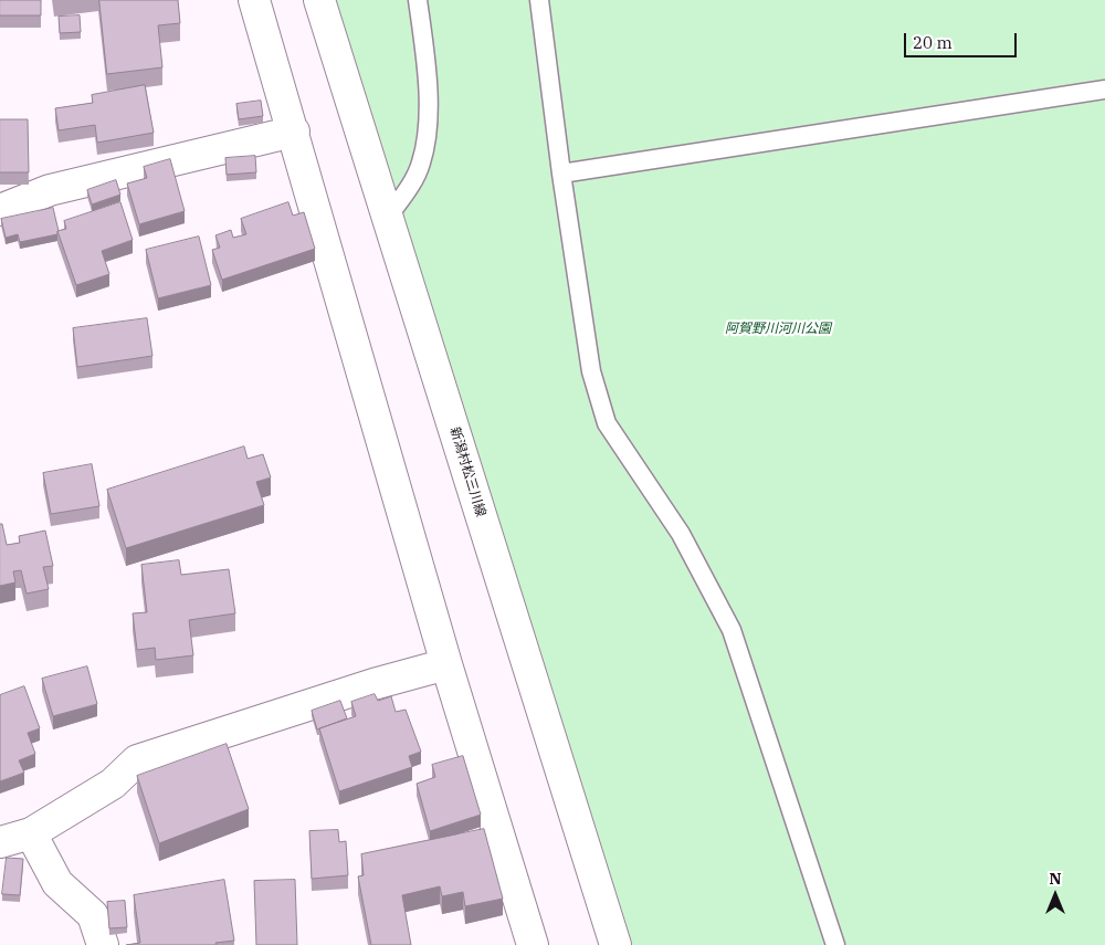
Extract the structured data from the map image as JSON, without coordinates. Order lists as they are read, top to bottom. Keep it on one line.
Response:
{"streets":{"street":["新潟村松三川線"]},"parks":["阿賀野川河川公園"],"scale_bar":"20 m","north":"top"}
